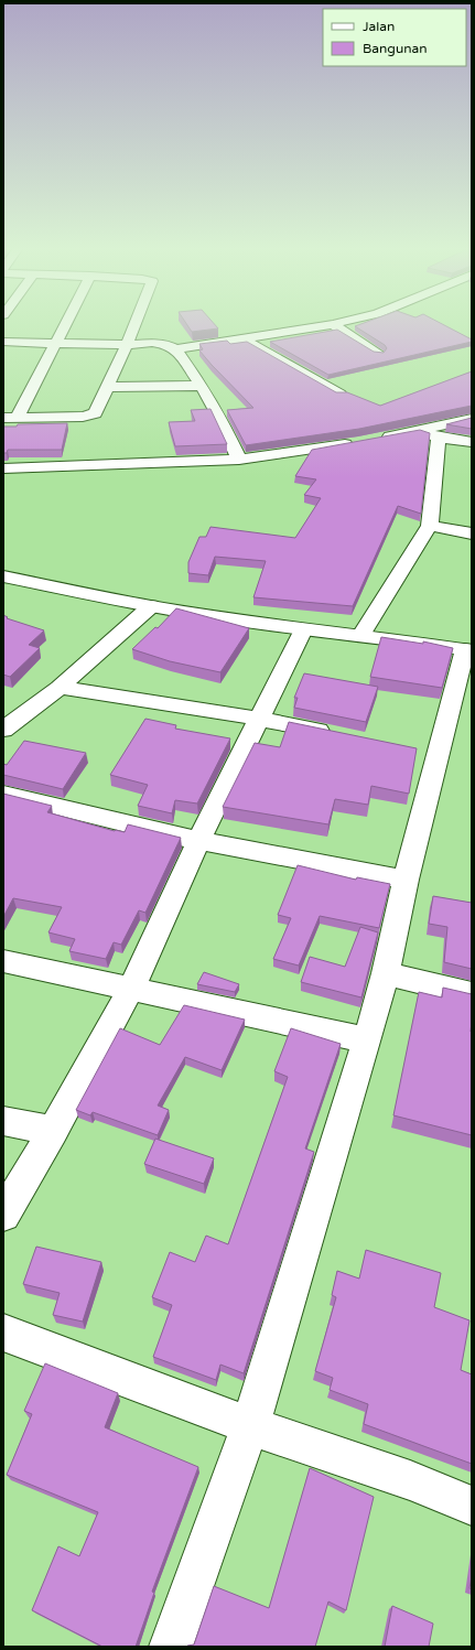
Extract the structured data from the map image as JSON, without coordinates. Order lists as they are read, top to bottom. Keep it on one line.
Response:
{"legend":["Jalan","Bangunan"]}
